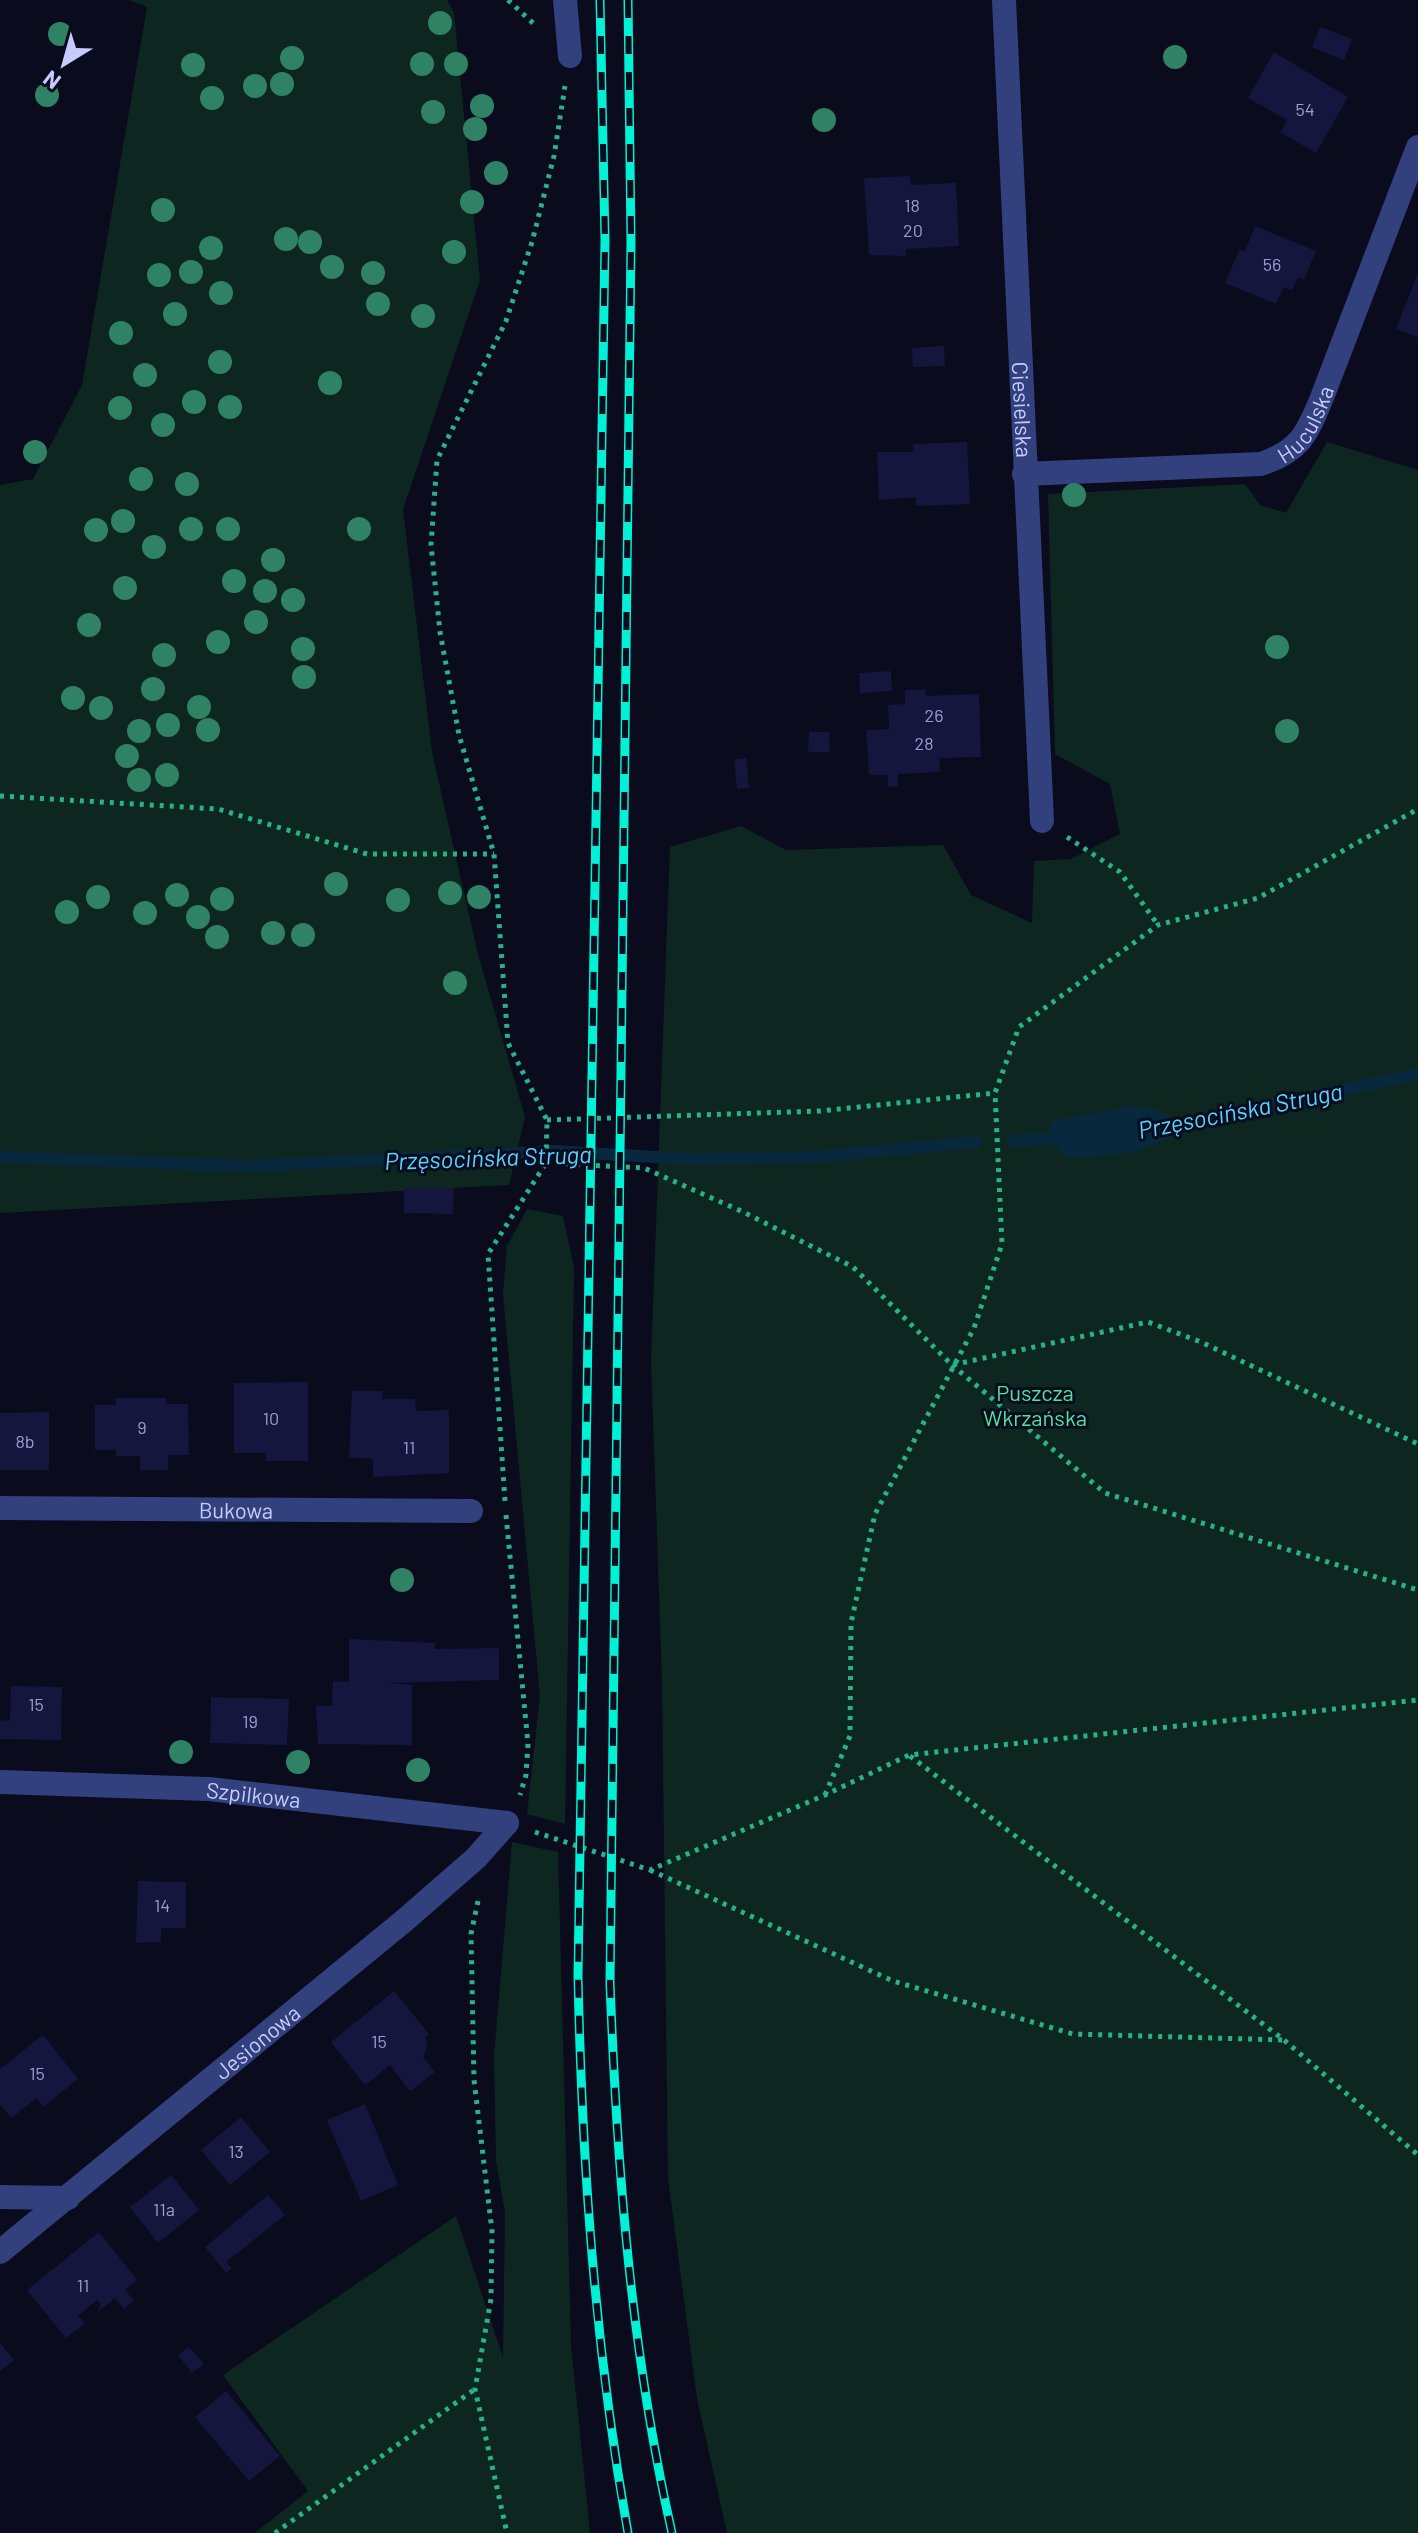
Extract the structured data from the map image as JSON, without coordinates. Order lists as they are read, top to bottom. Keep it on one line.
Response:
{"streets":{"street":["Ciesielska","Huculska","Bukowa","Szpilkowa","Jesionowa"]},"crossings":[["Ciesielska","Huculska"],["Szpilkowa","Jesionowa"]],"water":["Przęsocińska Struga"],"parks":["Puszcza Wkrzańska"],"house_numbers":["54","18","20","56","26","28","10","9","8b","11","15","19","14","15","15","13","11a","11"],"north":"bottom left"}
